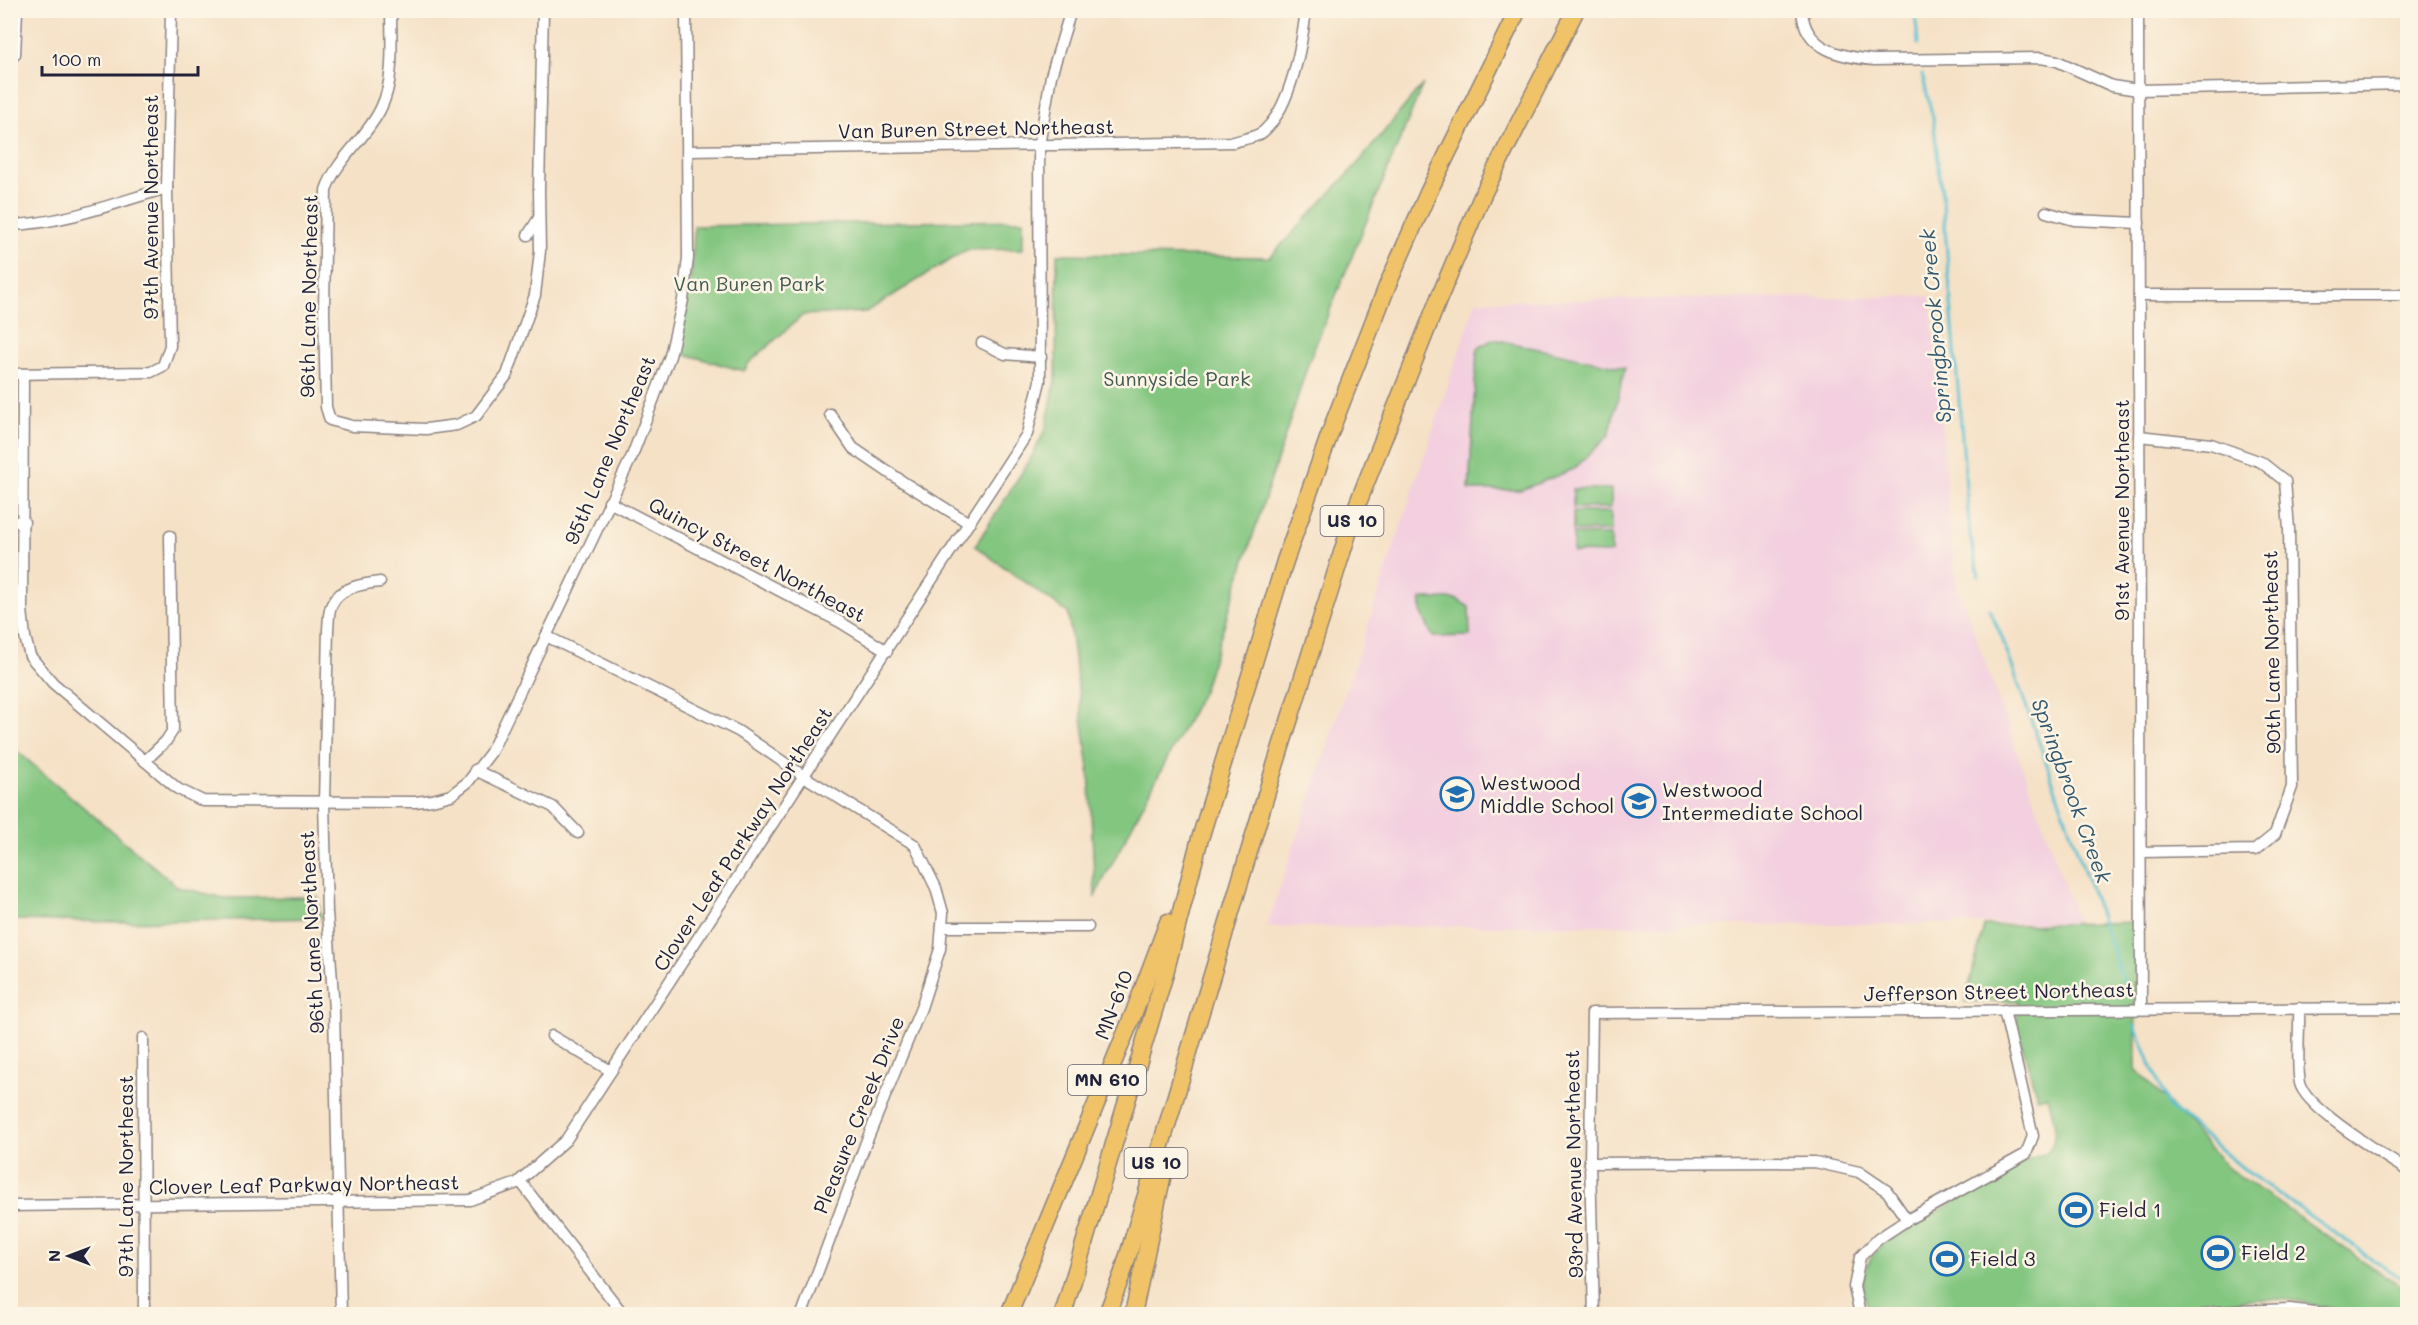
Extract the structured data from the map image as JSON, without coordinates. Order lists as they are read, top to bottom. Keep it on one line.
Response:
{"streets":{"highway":["US 10","MN-610","MN 610"],"street":["Van Buren Street Northeast","97th Avenue Northeast","96th Lane Northeast","95th Lane Northeast","91st Avenue Northeast","Quincy Street Northeast","90th Lane Northeast","Clover Leaf Parkway Northeast","Jefferson Street Northeast","Pleasure Creek Drive","93rd Avenue Northeast","97th Lane Northeast"]},"crossings":[["Van Buren Street Northeast","95th Lane Northeast"],["Van Buren Street Northeast","Clover Leaf Parkway Northeast"],["96th Lane Northeast","95th Lane Northeast"],["96th Lane Northeast","Clover Leaf Parkway Northeast"],["95th Lane Northeast","Quincy Street Northeast"],["95th Lane Northeast","Pleasure Creek Drive"],["91st Avenue Northeast","90th Lane Northeast"],["91st Avenue Northeast","Jefferson Street Northeast"],["US 10","MN-610"],["Quincy Street Northeast","Clover Leaf Parkway Northeast"],["Clover Leaf Parkway Northeast","Pleasure Creek Drive"],["Clover Leaf Parkway Northeast","97th Lane Northeast"],["Jefferson Street Northeast","93rd Avenue Northeast"]],"water":["Springbrook Creek"],"parks":["Van Buren Park","Sunnyside Park"],"places":{"school or university":["Westwood Middle School","Westwood Intermediate School"],"sports":["Field 1","Field 2","Field 3"]},"scale_bar":"100 m","north":"left"}
